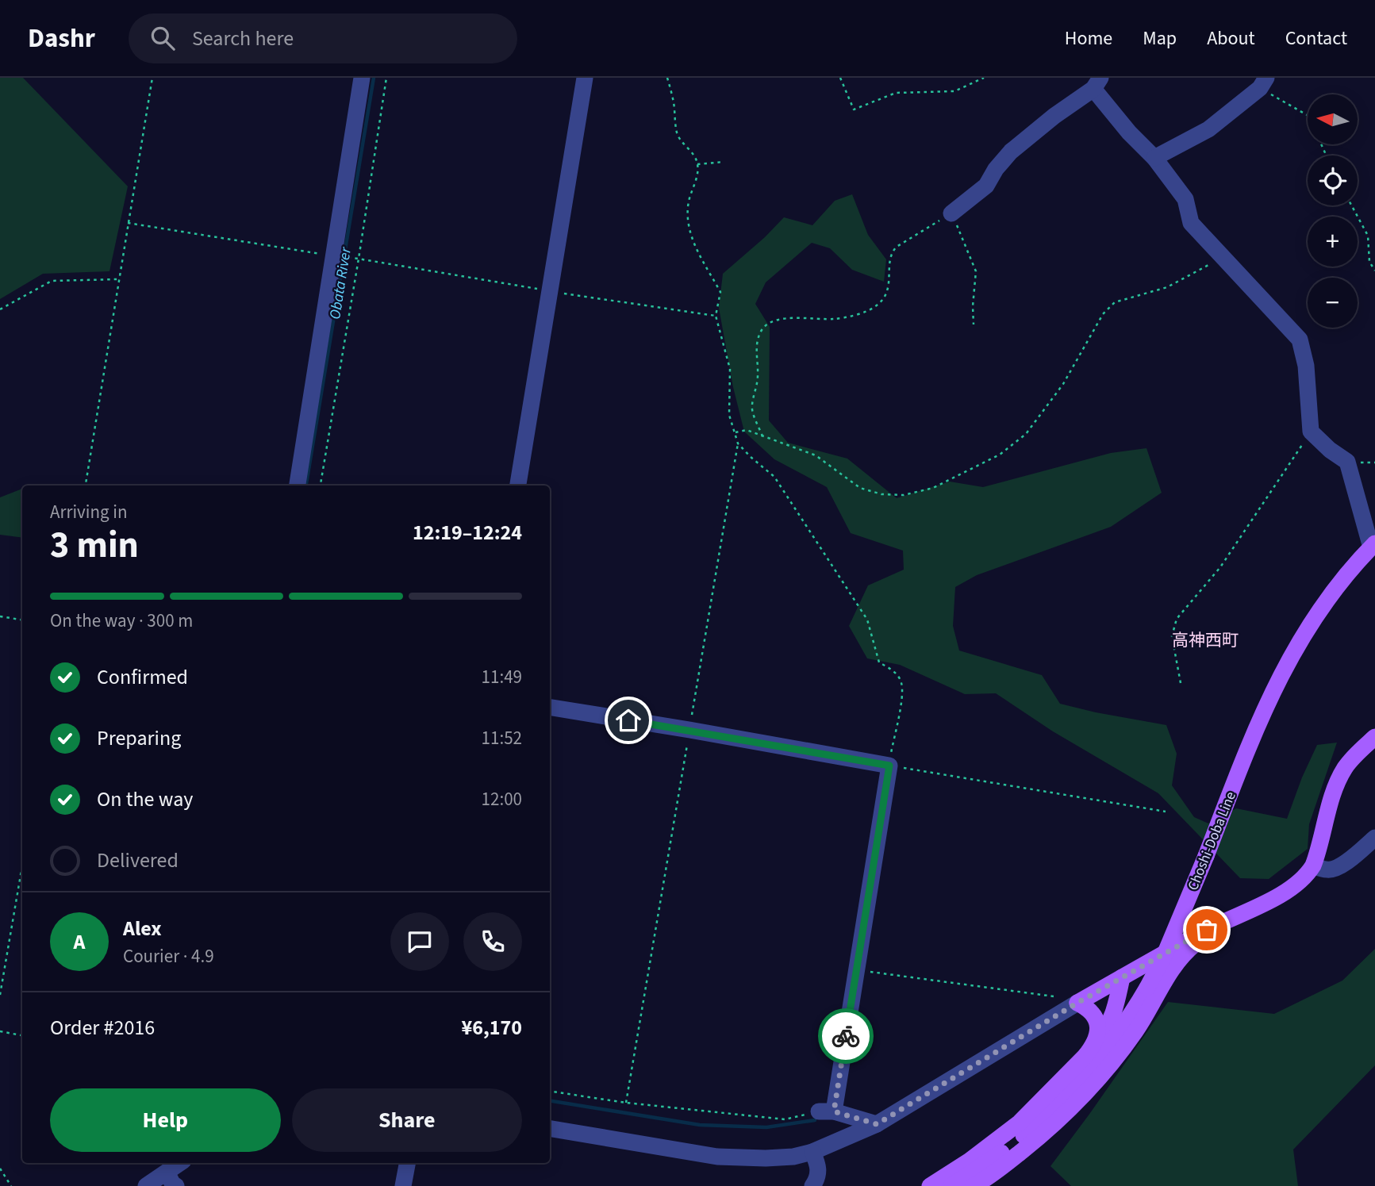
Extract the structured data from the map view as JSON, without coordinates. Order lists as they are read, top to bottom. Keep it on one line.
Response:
{"streets":{"main road":["Choshi-Doba Line"]},"districts":["高神西町"],"water":["Obata River"],"north":"left","page":{"header":"Dashr","search":"Search here","nav":["Home","Map","About","Contact"],"map_buttons":["+","−"],"heading":["3 min","Arriving in","12:19–12:24"],"panel":["Alex","Courier · 4.9","Order #2016","¥6,170"],"bar":"On the way · 300 m","list":[["Confirmed","11:49"],["Preparing","11:52"],["On the way","12:00"],"Delivered"],"round":"A","buttons":["Help","Share"]}}
